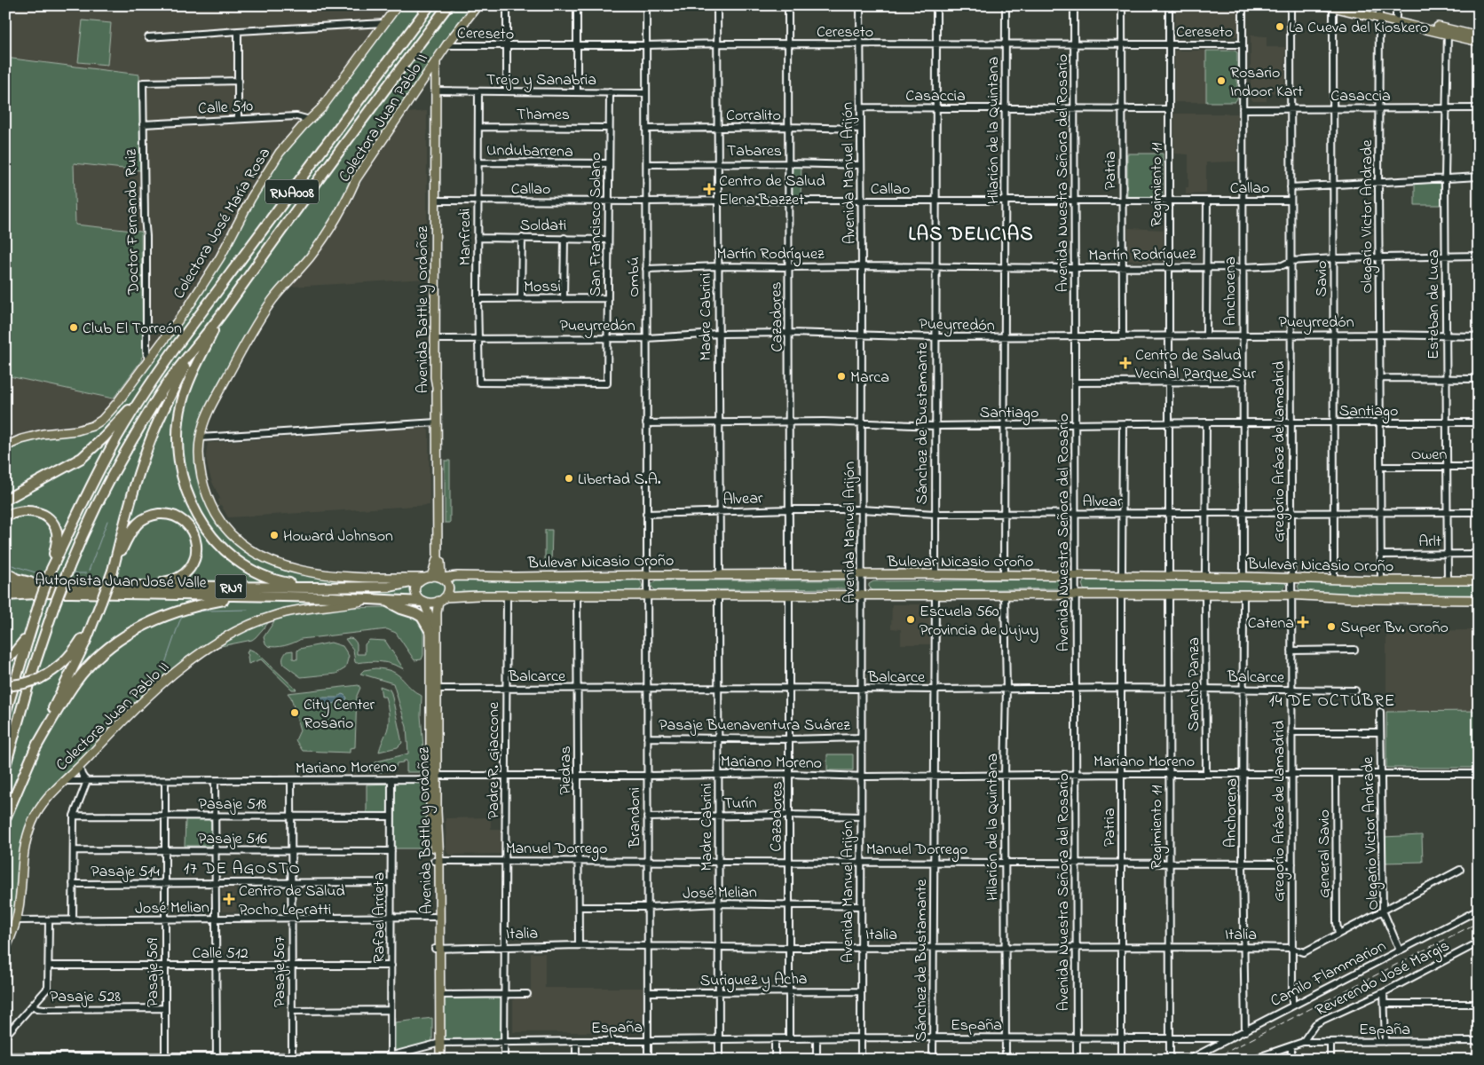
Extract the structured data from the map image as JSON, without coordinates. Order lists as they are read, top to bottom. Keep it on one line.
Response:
{"streets":{"highway":["RNA008","Autopista Juan José Valle","RN9"],"main road":["Colectora Juan Pablo II","Colectora José María Rosa","Avenida Battle y Ordoñez","Bulevar Nicasio Oroño"],"street":["Cereseto","Trejo y Sanabria","Casaccia","Calle 510","Thames","Corralito","Hilarión de la Quintana","Undubarrena","Tabares","Patria","Avenida Manuel Arijón","Avenida Nuestra Señora del Rosario","Regimiento 11","Callao","Olegario Victor Andrade","Doctor Fernando Ruiz","Soldati","San Francisco Solano","Manfredi","Martín Rodríguez","Ombú","Savio","Mossi","Anchorena","Esteban de Luca","Madre Cabrini","Cazadores","Pueyrredón","Santiago","Sánchez de Bustamante","Gregorio Aráoz de Lamadrid","Owen","Alvear","Arlt","Balcarce","Sancho Panza","Pasaje Buenaventura Suárez","Padre R. Giaccone","Mariano Moreno","Piedras","Turín","Pasaje 518","Brandoni","Pasaje 516","Manuel Dorrego","General Savio","Pasaje 514","José Melian","Rafael Arrieta","Italia","Calle 512","Pasaje 507","Pasaje 509","Camilo Flammarion","Reverendo José Margis","Suriguez y Acha","Pasaje 528","España"]},"crossings":[["Cereseto","Colectora Juan Pablo II"],["Cereseto","Hilarión de la Quintana"],["Cereseto","Patria"],["Cereseto","Avenida Manuel Arijón"],["Cereseto","Avenida Nuestra Señora del Rosario"],["Cereseto","Regimiento 11"],["Cereseto","Ombú"],["Cereseto","Anchorena"],["Cereseto","Madre Cabrini"],["Cereseto","Cazadores"],["Cereseto","Sánchez de Bustamante"],["Trejo y Sanabria","San Francisco Solano"],["Trejo y Sanabria","Manfredi"],["Trejo y Sanabria","Ombú"],["Trejo y Sanabria","Avenida Battle y Ordoñez"],["Casaccia","Hilarión de la Quintana"],["Casaccia","Patria"],["Casaccia","Avenida Manuel Arijón"],["Casaccia","Avenida Nuestra Señora del Rosario"],["Casaccia","Regimiento 11"],["Casaccia","Olegario Victor Andrade"],["Casaccia","Savio"],["Casaccia","Anchorena"],["Casaccia","Esteban de Luca"],["Casaccia","Sánchez de Bustamante"],["Casaccia","Gregorio Aráoz de Lamadrid"],["Calle 510","Doctor Fernando Ruiz"],["Calle 510","Colectora José María Rosa"],["Thames","San Francisco Solano"],["Thames","Manfredi"],["Corralito","Avenida Manuel Arijón"],["Corralito","Ombú"],["Corralito","Madre Cabrini"],["Corralito","Cazadores"],["Colectora Juan Pablo II","Avenida Battle y Ordoñez"],["Colectora Juan Pablo II","Bulevar Nicasio Oroño"],["Colectora Juan Pablo II","Autopista Juan José Valle"],["Colectora Juan Pablo II","Mariano Moreno"],["Colectora Juan Pablo II","José Melian"],["Hilarión de la Quintana","Callao"],["Hilarión de la Quintana","Martín Rodríguez"],["Hilarión de la Quintana","Pueyrredón"],["Hilarión de la Quintana","Santiago"],["Hilarión de la Quintana","Alvear"],["Hilarión de la Quintana","Bulevar Nicasio Oroño"],["Hilarión de la Quintana","Balcarce"],["Hilarión de la Quintana","Mariano Moreno"],["Hilarión de la Quintana","Manuel Dorrego"],["Hilarión de la Quintana","Italia"],["Hilarión de la Quintana","España"],["Undubarrena","San Francisco Solano"],["Undubarrena","Manfredi"],["Tabares","Avenida Manuel Arijón"],["Tabares","Ombú"],["Tabares","Madre Cabrini"],["Tabares","Cazadores"],["Patria","Callao"],["Patria","Martín Rodríguez"],["Patria","Pueyrredón"],["Patria","Bulevar Nicasio Oroño"],["Patria","Balcarce"],["Patria","Mariano Moreno"],["Patria","Manuel Dorrego"],["Patria","Italia"],["Patria","España"],["Avenida Manuel Arijón","Callao"],["Avenida Manuel Arijón","Martín Rodríguez"],["Avenida Manuel Arijón","Pueyrredón"],["Avenida Manuel Arijón","Santiago"],["Avenida Manuel Arijón","Alvear"],["Avenida Manuel Arijón","Bulevar Nicasio Oroño"],["Avenida Manuel Arijón","Balcarce"],["Avenida Manuel Arijón","Pasaje Buenaventura Suárez"],["Avenida Manuel Arijón","Mariano Moreno"],["Avenida Manuel Arijón","Turín"],["Avenida Manuel Arijón","Manuel Dorrego"],["Avenida Manuel Arijón","José Melian"],["Avenida Manuel Arijón","Italia"],["Avenida Manuel Arijón","Suriguez y Acha"],["Avenida Manuel Arijón","España"],["Avenida Nuestra Señora del Rosario","Callao"],["Avenida Nuestra Señora del Rosario","Martín Rodríguez"],["Avenida Nuestra Señora del Rosario","Pueyrredón"],["Avenida Nuestra Señora del Rosario","Santiago"],["Avenida Nuestra Señora del Rosario","Alvear"],["Avenida Nuestra Señora del Rosario","Bulevar Nicasio Oroño"],["Avenida Nuestra Señora del Rosario","Balcarce"],["Avenida Nuestra Señora del Rosario","Mariano Moreno"],["Avenida Nuestra Señora del Rosario","Manuel Dorrego"],["Avenida Nuestra Señora del Rosario","Italia"],["Avenida Nuestra Señora del Rosario","España"],["Regimiento 11","Callao"],["Regimiento 11","Martín Rodríguez"],["Regimiento 11","Pueyrredón"],["Regimiento 11","Santiago"],["Regimiento 11","Alvear"],["Regimiento 11","Bulevar Nicasio Oroño"],["Regimiento 11","Balcarce"],["Regimiento 11","Mariano Moreno"],["Regimiento 11","Manuel Dorrego"],["Regimiento 11","Italia"],["Regimiento 11","España"],["Callao","Olegario Victor Andrade"],["Callao","San Francisco Solano"],["Callao","Manfredi"],["Callao","Ombú"],["Callao","Savio"],["Callao","Anchorena"],["Callao","Esteban de Luca"],["Callao","Avenida Battle y Ordoñez"],["Callao","Madre Cabrini"],["Callao","Cazadores"],["Callao","Sánchez de Bustamante"],["Callao","Gregorio Aráoz de Lamadrid"],["Olegario Victor Andrade","Martín Rodríguez"],["Olegario Victor Andrade","Pueyrredón"],["Olegario Victor Andrade","Santiago"],["Olegario Victor Andrade","Owen"],["Olegario Victor Andrade","Alvear"],["Olegario Victor Andrade","Arlt"],["Olegario Victor Andrade","Bulevar Nicasio Oroño"],["Olegario Victor Andrade","Mariano Moreno"],["Olegario Victor Andrade","Camilo Flammarion"],["Doctor Fernando Ruiz","Colectora José María Rosa"],["Soldati","San Francisco Solano"],["Soldati","Manfredi"],["San Francisco Solano","Manfredi"],["San Francisco Solano","Mossi"],["San Francisco Solano","Pueyrredón"],["Manfredi","Mossi"],["Manfredi","Pueyrredón"],["Martín Rodríguez","Ombú"],["Martín Rodríguez","Savio"],["Martín Rodríguez","Anchorena"],["Martín Rodríguez","Esteban de Luca"],["Martín Rodríguez","Madre Cabrini"],["Martín Rodríguez","Cazadores"],["Martín Rodríguez","Sánchez de Bustamante"],["Martín Rodríguez","Gregorio Aráoz de Lamadrid"],["Ombú","Pueyrredón"],["Ombú","Santiago"],["Ombú","Alvear"],["Ombú","Bulevar Nicasio Oroño"],["Ombú","Brandoni"],["Savio","Pueyrredón"],["Savio","Santiago"],["Savio","Alvear"],["Savio","Bulevar Nicasio Oroño"],["Anchorena","Pueyrredón"],["Anchorena","Santiago"],["Anchorena","Alvear"],["Anchorena","Bulevar Nicasio Oroño"],["Anchorena","Balcarce"],["Anchorena","Mariano Moreno"],["Anchorena","Manuel Dorrego"],["Anchorena","Italia"],["Anchorena","Camilo Flammarion"],["Esteban de Luca","Pueyrredón"],["Esteban de Luca","Santiago"],["Esteban de Luca","Owen"],["Esteban de Luca","Alvear"],["Esteban de Luca","Arlt"],["Esteban de Luca","Bulevar Nicasio Oroño"],["Avenida Battle y Ordoñez","Pueyrredón"],["Avenida Battle y Ordoñez","Bulevar Nicasio Oroño"],["Avenida Battle y Ordoñez","Autopista Juan José Valle"],["Avenida Battle y Ordoñez","Balcarce"],["Avenida Battle y Ordoñez","Mariano Moreno"],["Avenida Battle y Ordoñez","Manuel Dorrego"],["Avenida Battle y Ordoñez","José Melian"],["Avenida Battle y Ordoñez","Italia"],["Avenida Battle y Ordoñez","España"],["Madre Cabrini","Pueyrredón"],["Madre Cabrini","Santiago"],["Madre Cabrini","Alvear"],["Madre Cabrini","Bulevar Nicasio Oroño"],["Madre Cabrini","Balcarce"],["Madre Cabrini","Pasaje Buenaventura Suárez"],["Madre Cabrini","Mariano Moreno"],["Madre Cabrini","Turín"],["Madre Cabrini","Manuel Dorrego"],["Madre Cabrini","José Melian"],["Madre Cabrini","Italia"],["Madre Cabrini","Suriguez y Acha"],["Madre Cabrini","España"],["Cazadores","Pueyrredón"],["Cazadores","Santiago"],["Cazadores","Alvear"],["Cazadores","Bulevar Nicasio Oroño"],["Cazadores","Balcarce"],["Cazadores","Pasaje Buenaventura Suárez"],["Cazadores","Mariano Moreno"],["Cazadores","Turín"],["Cazadores","Manuel Dorrego"],["Cazadores","José Melian"],["Cazadores","Italia"],["Cazadores","Suriguez y Acha"],["Cazadores","España"],["Pueyrredón","Sánchez de Bustamante"],["Pueyrredón","Gregorio Aráoz de Lamadrid"],["Santiago","Sánchez de Bustamante"],["Santiago","Gregorio Aráoz de Lamadrid"],["Sánchez de Bustamante","Alvear"],["Sánchez de Bustamante","Bulevar Nicasio Oroño"],["Sánchez de Bustamante","Balcarce"],["Sánchez de Bustamante","Mariano Moreno"],["Sánchez de Bustamante","Manuel Dorrego"],["Sánchez de Bustamante","Italia"],["Sánchez de Bustamante","España"],["Gregorio Aráoz de Lamadrid","Alvear"],["Gregorio Aráoz de Lamadrid","Bulevar Nicasio Oroño"],["Gregorio Aráoz de Lamadrid","Balcarce"],["Gregorio Aráoz de Lamadrid","Mariano Moreno"],["Gregorio Aráoz de Lamadrid","Manuel Dorrego"],["Gregorio Aráoz de Lamadrid","Italia"],["Gregorio Aráoz de Lamadrid","Camilo Flammarion"],["Bulevar Nicasio Oroño","Autopista Juan José Valle"],["Bulevar Nicasio Oroño","Sancho Panza"],["Bulevar Nicasio Oroño","Padre R. Giaccone"],["Bulevar Nicasio Oroño","Piedras"],["Bulevar Nicasio Oroño","Brandoni"],["Balcarce","Sancho Panza"],["Balcarce","Padre R. Giaccone"],["Balcarce","Piedras"],["Balcarce","Brandoni"],["Sancho Panza","Mariano Moreno"],["Pasaje Buenaventura Suárez","Brandoni"],["Padre R. Giaccone","Mariano Moreno"],["Padre R. Giaccone","Manuel Dorrego"],["Padre R. Giaccone","Italia"],["Padre R. Giaccone","España"],["Mariano Moreno","Piedras"],["Mariano Moreno","Brandoni"],["Mariano Moreno","General Savio"],["Mariano Moreno","Rafael Arrieta"],["Mariano Moreno","Pasaje 507"],["Mariano Moreno","Pasaje 509"],["Piedras","Manuel Dorrego"],["Piedras","José Melian"],["Piedras","Italia"],["Turín","Brandoni"],["Pasaje 518","Rafael Arrieta"],["Pasaje 518","Pasaje 507"],["Pasaje 518","Pasaje 509"],["Brandoni","Manuel Dorrego"],["Brandoni","José Melian"],["Brandoni","Italia"],["Brandoni","Suriguez y Acha"],["Brandoni","España"],["Pasaje 516","Rafael Arrieta"],["Pasaje 516","Pasaje 507"],["Pasaje 516","Pasaje 509"],["General Savio","Italia"],["Pasaje 514","Rafael Arrieta"],["Pasaje 514","Pasaje 507"],["Pasaje 514","Pasaje 509"],["José Melian","Rafael Arrieta"],["José Melian","Pasaje 507"],["José Melian","Pasaje 509"],["Rafael Arrieta","Calle 512"],["Rafael Arrieta","España"],["Calle 512","Pasaje 507"],["Calle 512","Pasaje 509"],["Pasaje 507","España"],["Pasaje 509","Pasaje 528"],["Pasaje 509","España"],["Camilo Flammarion","España"],["Reverendo José Margis","España"]],"districts":["LAS DELICIAS","14 DE OCTUBRE","17 DE AGOSTO"],"places":{"other":["La Cueva del Kioskero","Rosario Indoor Kart","Club El Torreón","Marca","Libertad S.A.","Howard Johnson","Escuela 560 Provincia de Jujuy","Super Bv. Oroño","City Center Rosario"],"health":["Centro de Salud Elena Bazzet","Centro de Salud Vecinal Parque Sur","Catena","Centro de Salud Pocho Lepratti"]}}
